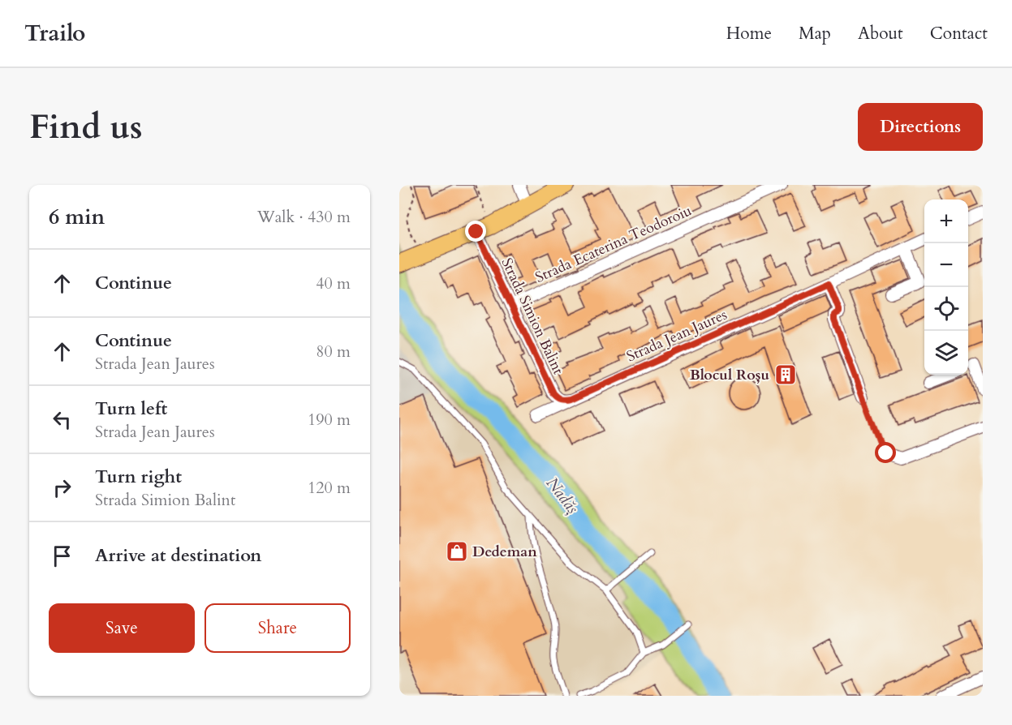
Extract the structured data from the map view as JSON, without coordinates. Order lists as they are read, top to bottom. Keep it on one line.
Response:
{"streets":{"street":["Strada Ecaterina Teodoroiu","Strada Simion Balint","Strada Jean Jaures"]},"crossings":[["Strada Ecaterina Teodoroiu","Strada Simion Balint"],["Strada Simion Balint","Strada Jean Jaures"]],"water":["Nadăș"],"places":{"building":["Blocul Roșu"],"shop":["Dedeman"]},"page":{"header":"Trailo","nav":["Home","Map","About","Contact"],"buttons":["Directions",["Save","Share"]],"title":"Find us","heading":["6 min","Walk · 430 m"],"map_buttons":["+","−"],"list":[["Continue","40 m"],["Continue","Strada Jean Jaures","80 m"],["Turn left","Strada Jean Jaures","190 m"],["Turn right","Strada Simion Balint","120 m"],"Arrive at destination"]}}
